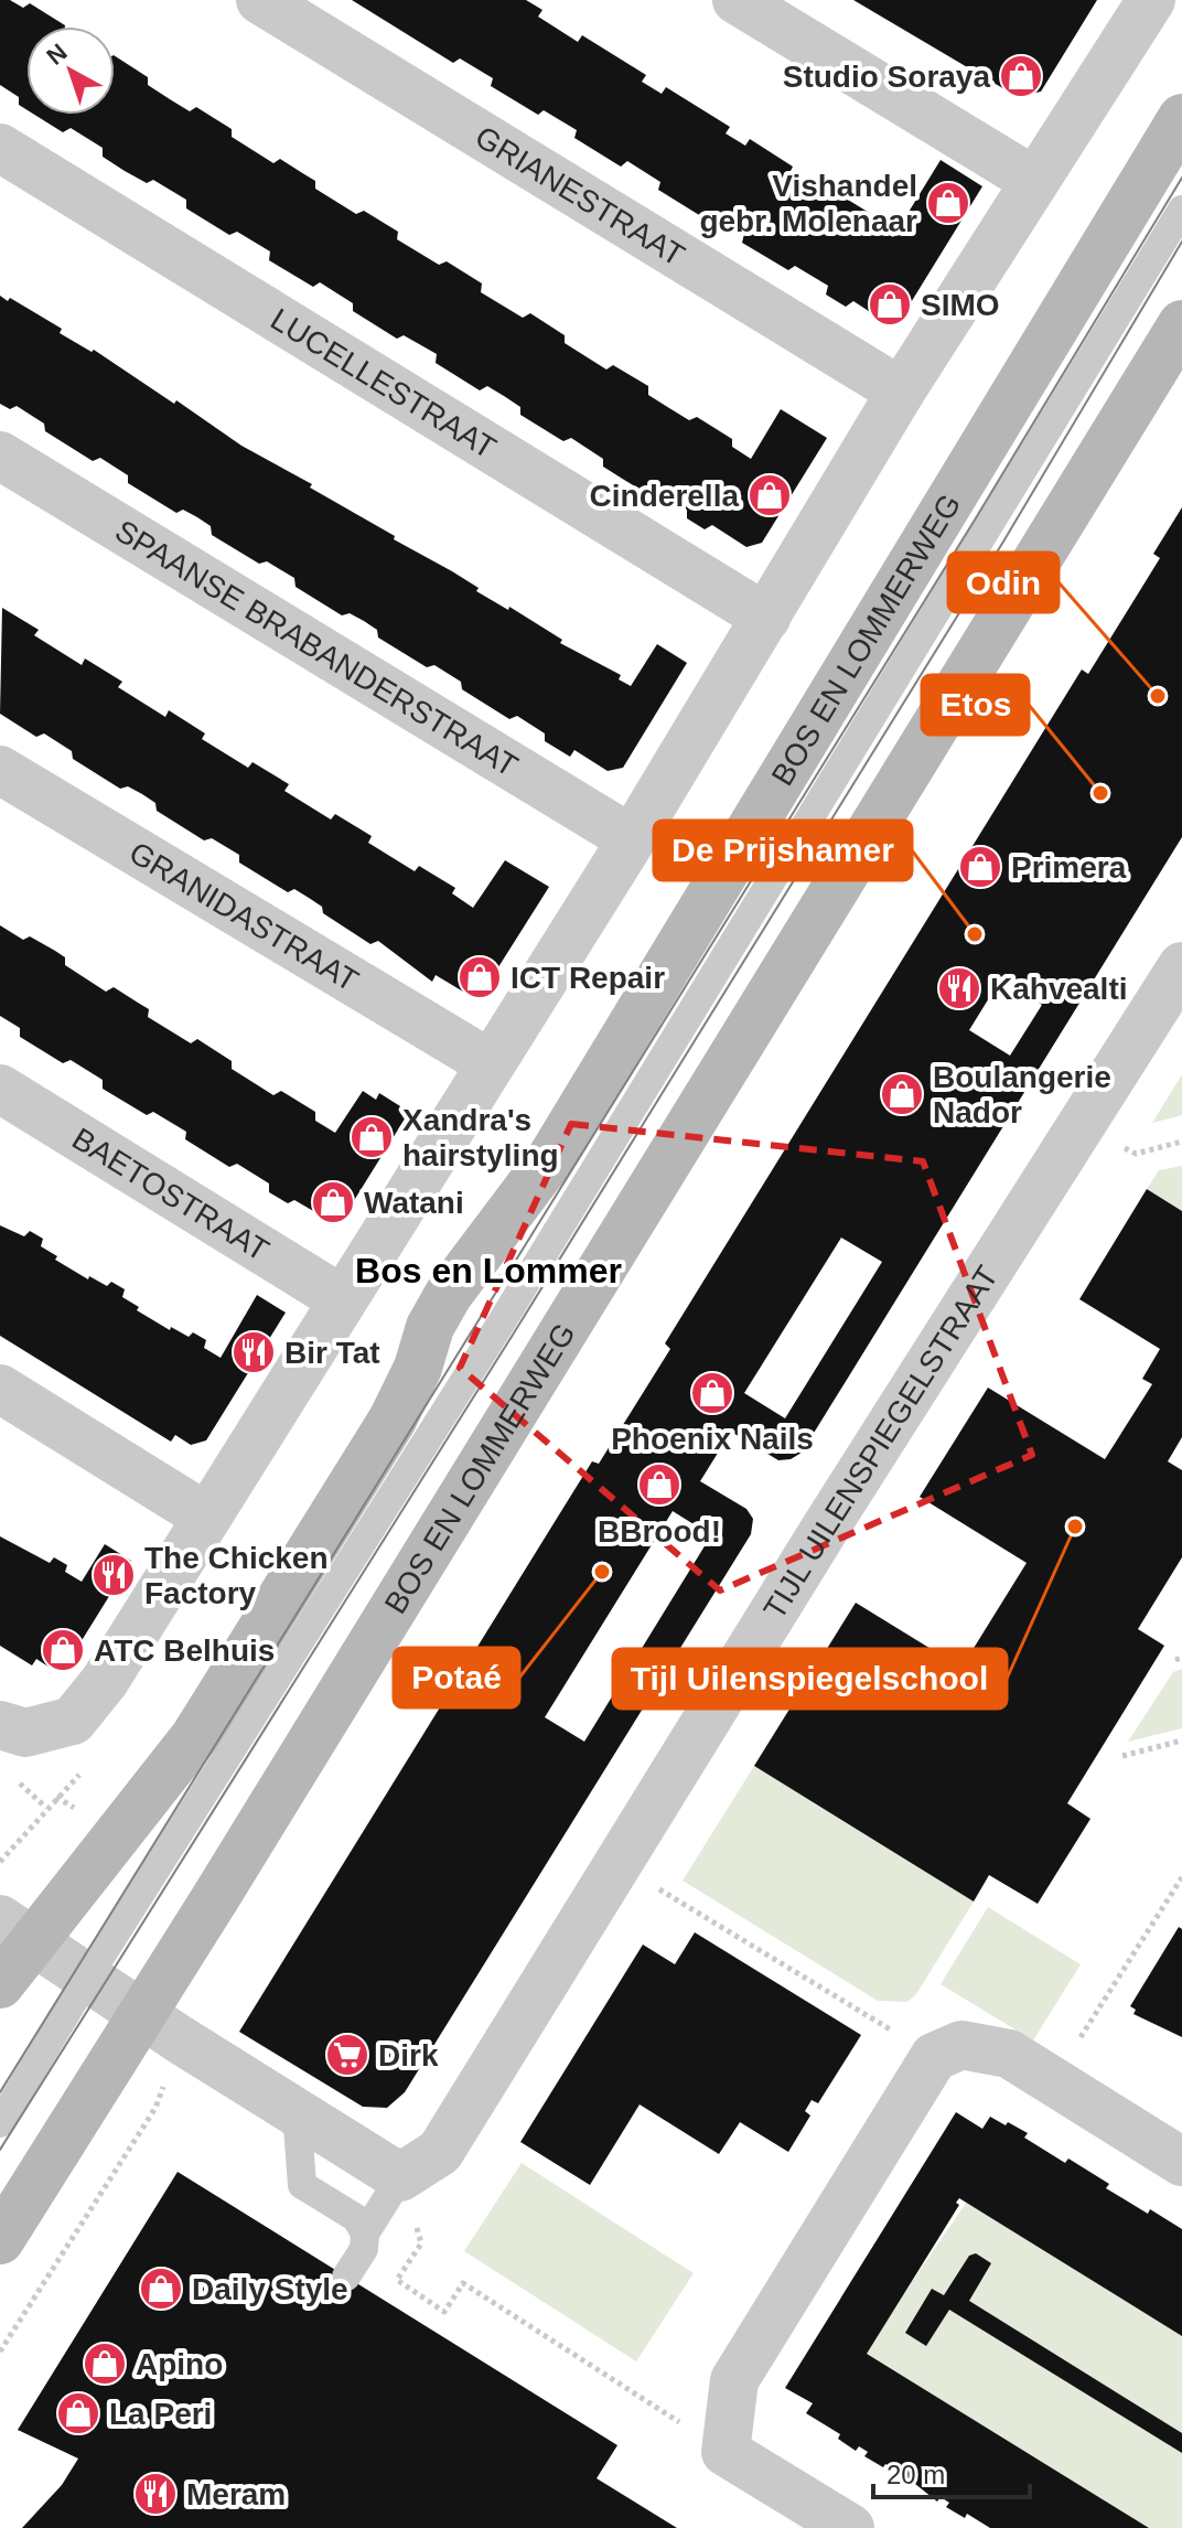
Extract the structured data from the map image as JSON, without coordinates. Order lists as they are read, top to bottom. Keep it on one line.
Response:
{"streets":{"main road":["BOS EN LOMMERWEG"],"street":["GRIANESTRAAT","LUCELLESTRAAT","SPAANSE BRABANDERSTRAAT","GRANIDASTRAAT","BAETOSTRAAT","TIJL UILENSPIEGELSTRAAT"]},"districts":["Bos en Lommer"],"places":{"shop":["Studio Soraya","Vishandel gebr. Molenaar","SIMO","Cinderella","Primera","ICT Repair","Boulangerie Nador","Xandra's hairstyling","Watani","Phoenix Nails","BBrood!","ATC Belhuis","Daily Style","Apino","La Peri"],"other":["Odin","Etos","De Prijshamer","Tijl Uilenspiegelschool","Potaé"],"restaurant":["Kahvealti","Bir Tat","The Chicken Factory","Meram"],"supermarket":["Dirk"]},"scale_bar":"20 m","north":"top left"}
